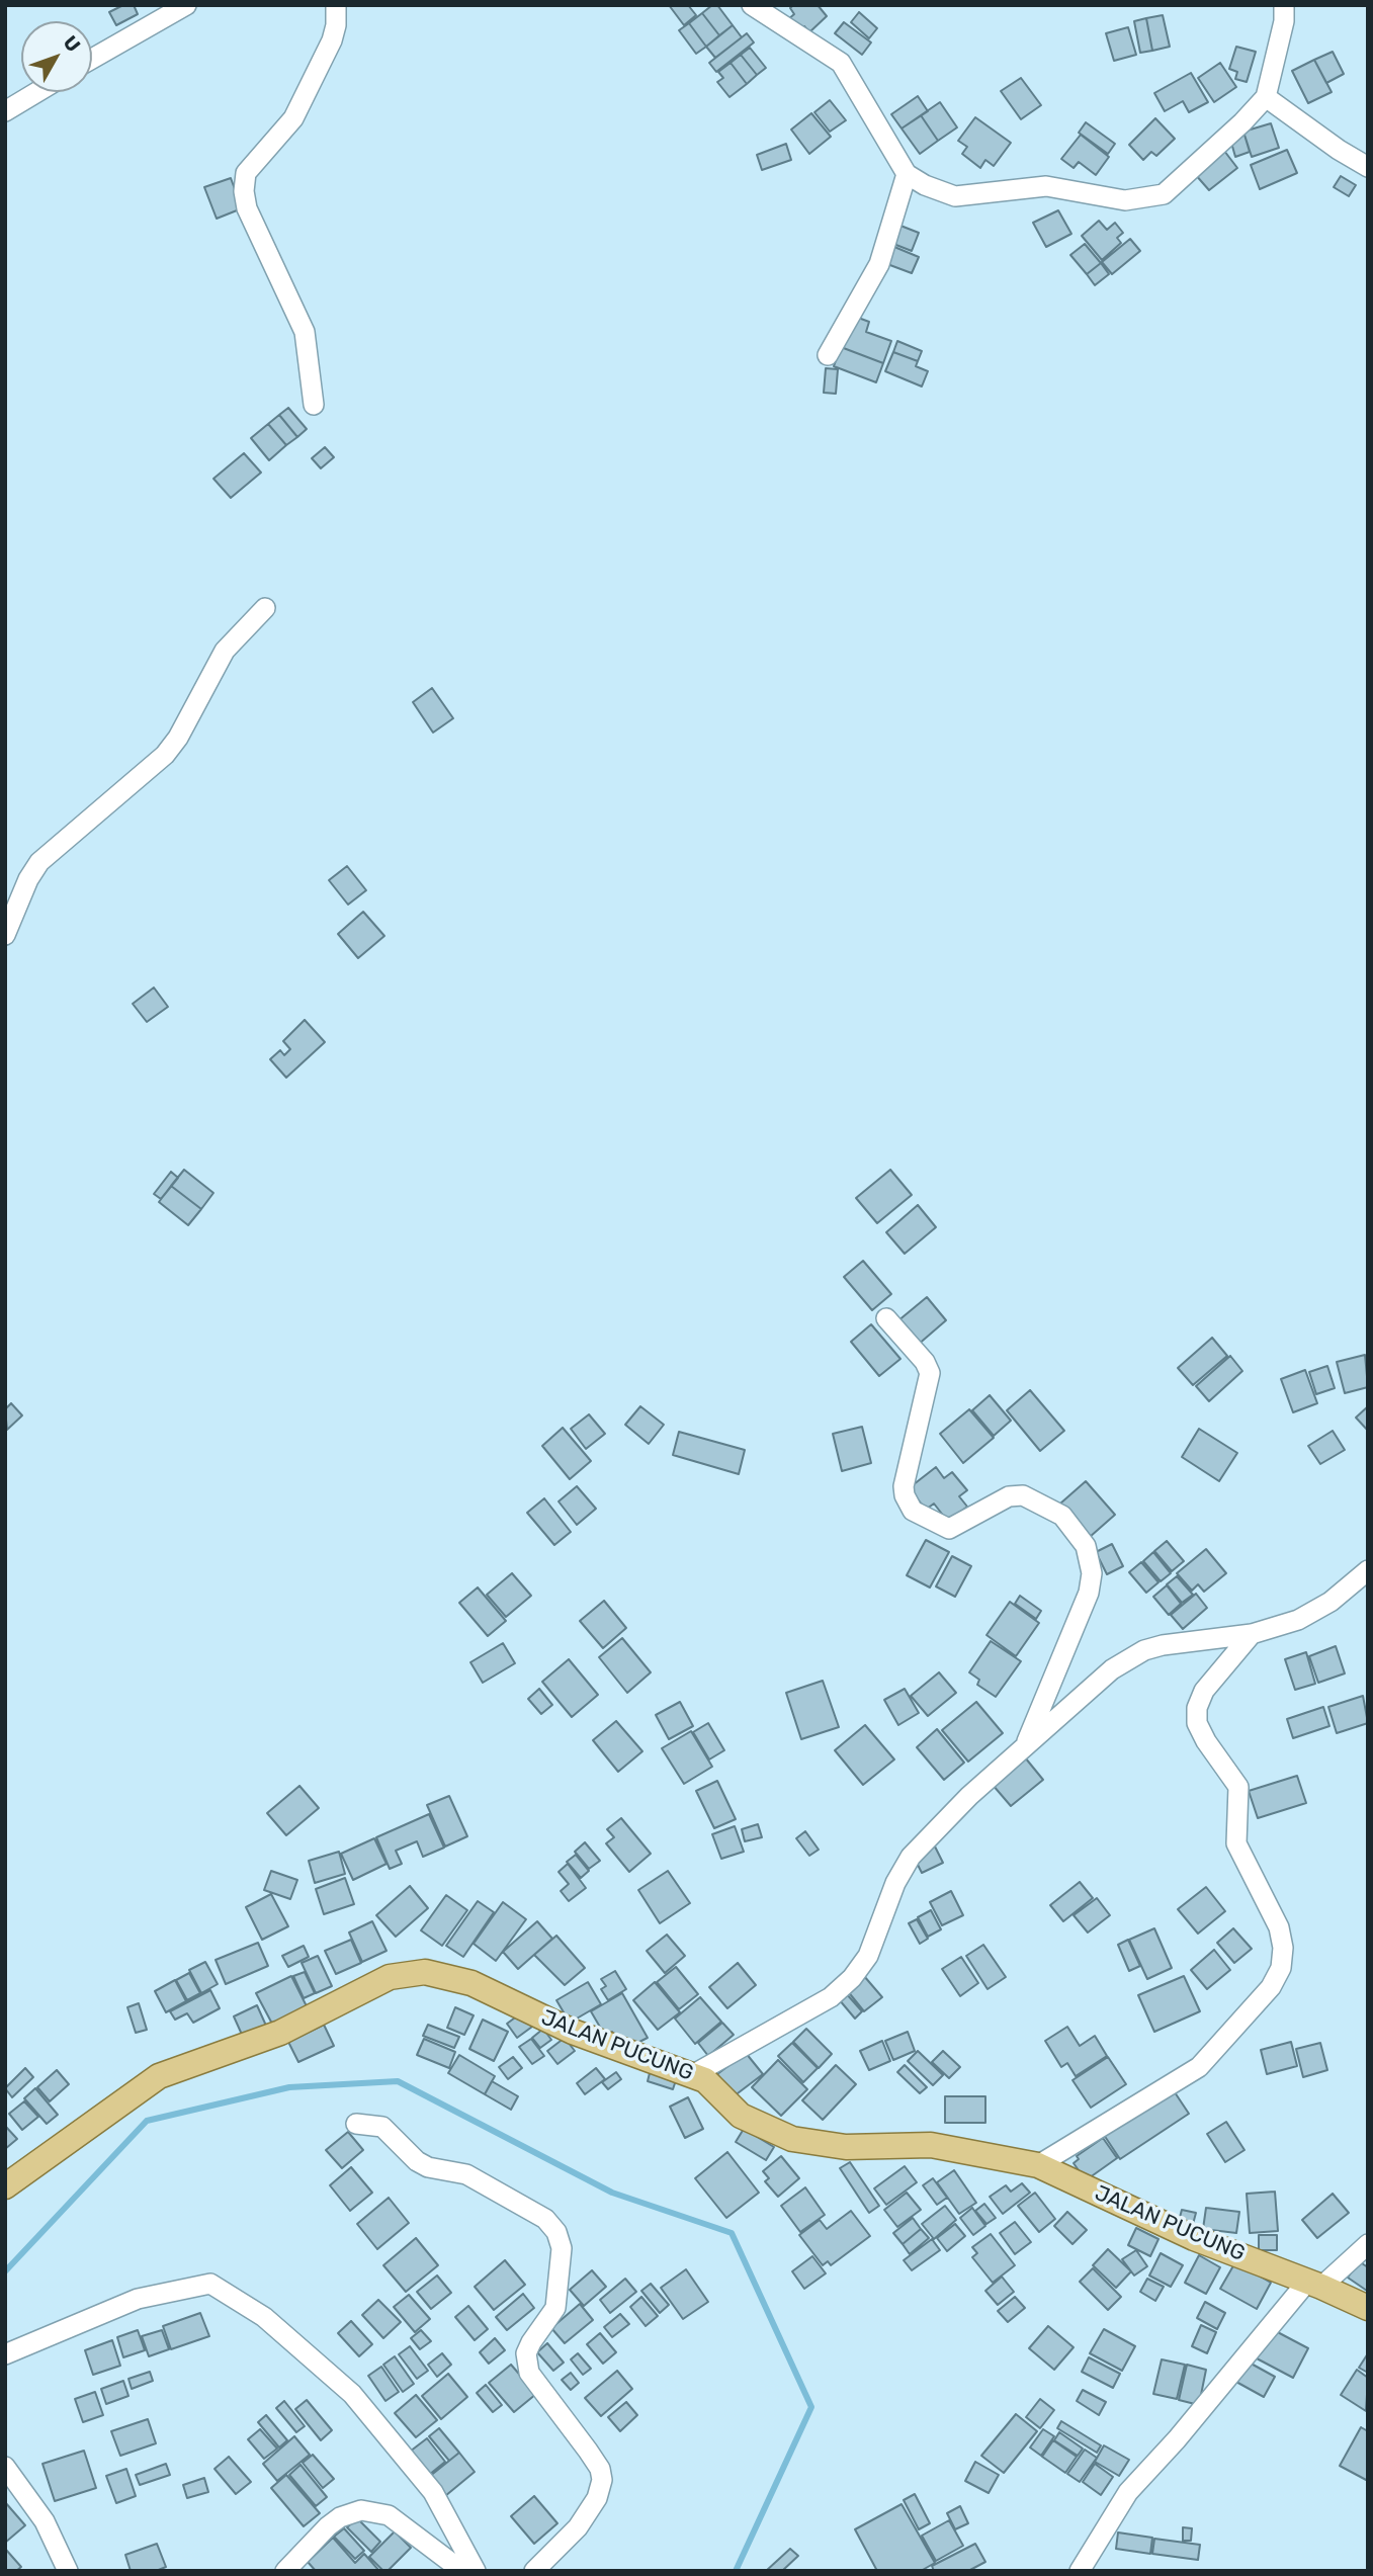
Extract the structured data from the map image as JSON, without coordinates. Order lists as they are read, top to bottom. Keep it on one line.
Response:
{"streets":{"main road":["JALAN PUCUNG"]},"north":"top right"}
